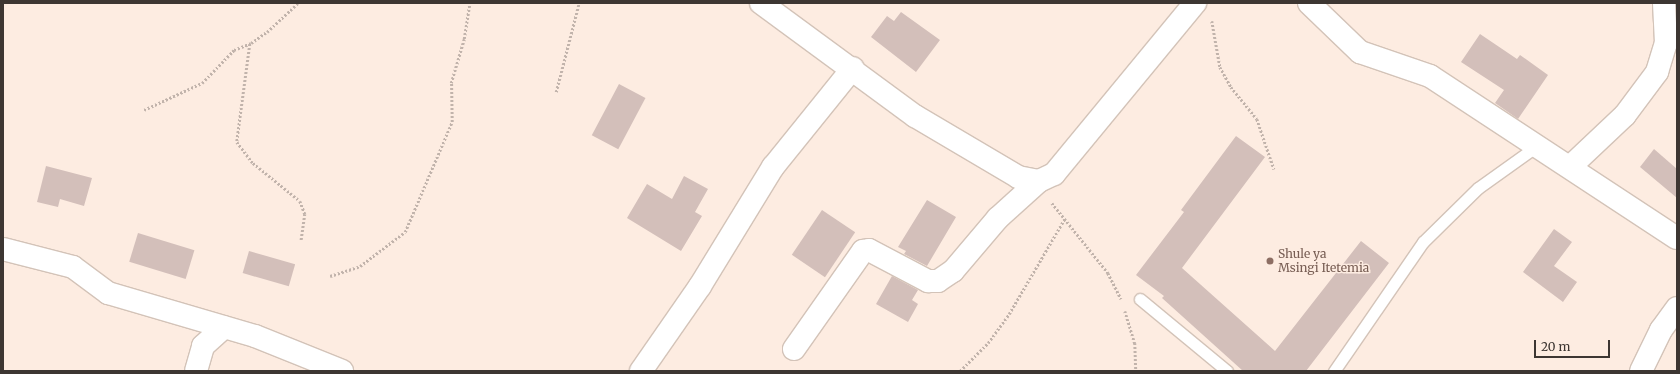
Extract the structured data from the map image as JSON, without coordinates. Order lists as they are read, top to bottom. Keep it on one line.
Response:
{"places":["Shule ya Msingi Itetemia"],"scale_bar":"20 m"}
